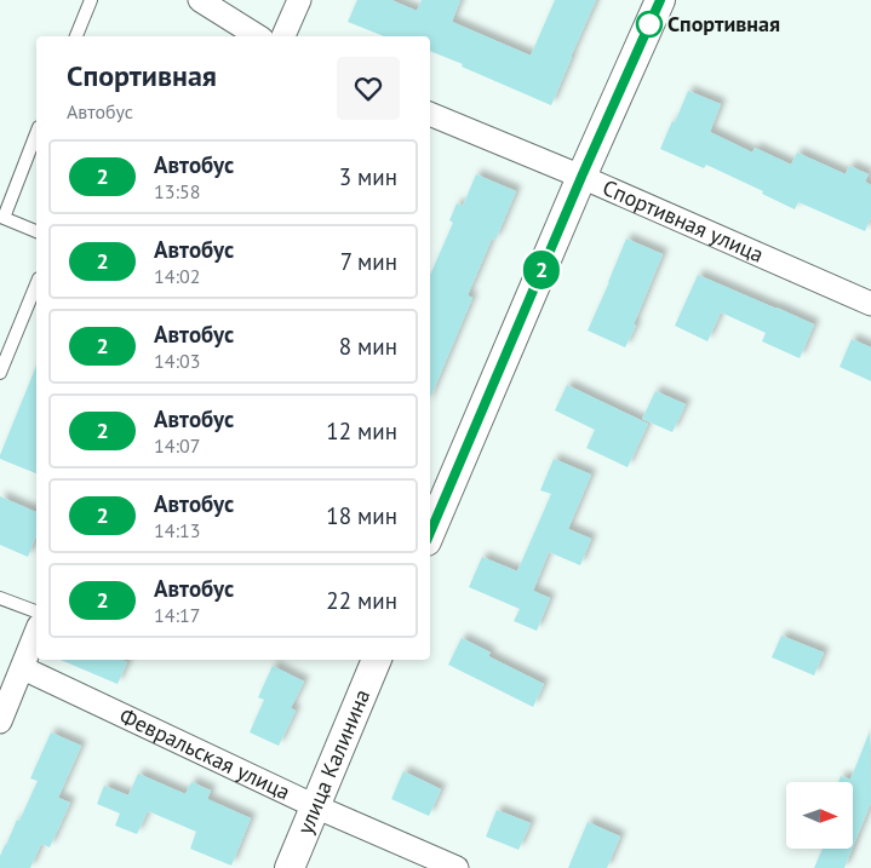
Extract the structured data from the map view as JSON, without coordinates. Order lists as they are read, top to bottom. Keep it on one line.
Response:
{"streets":{"street":["Спортивная улица","Февральская улица","улица Калинина"]},"crossings":[["Февральская улица","улица Калинина"]],"places":["Спортивная"],"lines":["bus line 2"],"north":"right","page":{"on_map":"2","heading":["Спортивная","Автобус"],"list":[{"mark":"2","name":"Автобус","note":"13:58","value":"3 мин"},{"mark":"2","name":"Автобус","note":"14:02","value":"7 мин"},{"mark":"2","name":"Автобус","note":"14:03","value":"8 мин"},{"mark":"2","name":"Автобус","note":"14:07","value":"12 мин"},{"mark":"2","name":"Автобус","note":"14:13","value":"18 мин"},{"mark":"2","name":"Автобус","note":"14:17","value":"22 мин"}]}}
